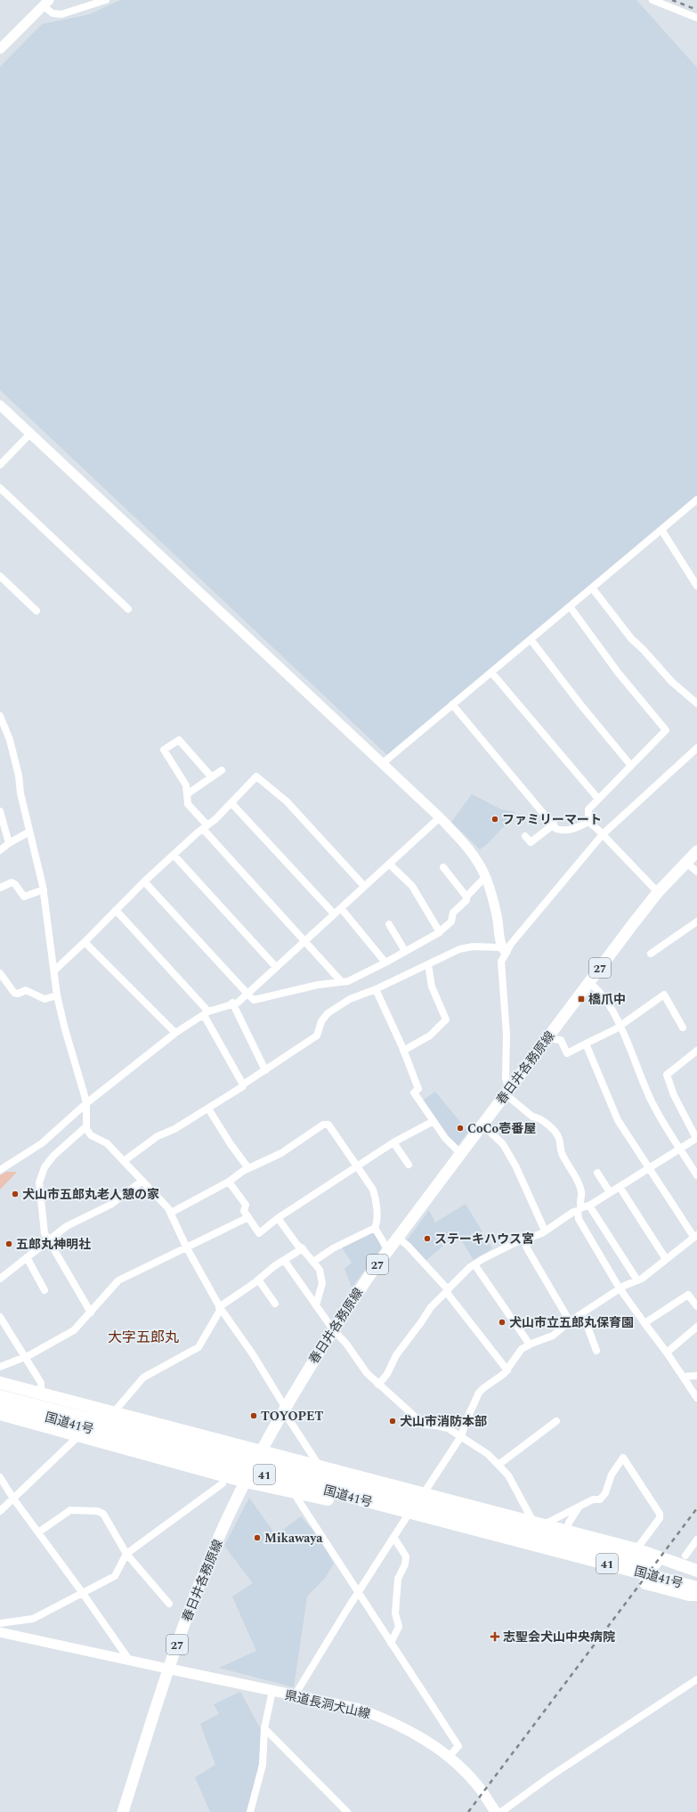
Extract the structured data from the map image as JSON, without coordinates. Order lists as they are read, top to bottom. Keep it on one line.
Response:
{"streets":{"highway":["国道41号","41"],"main road":["27","春日井各務原線","県道長洞犬山線"]},"crossings":[["春日井各務原線","41"],["春日井各務原線","県道長洞犬山線"]],"districts":["大字五郎丸"],"places":{"other":["ファミリーマート","CoCo壱番屋","犬山市五郎丸老人憩の家","ステーキハウス宮","五郎丸神明社","犬山市立五郎丸保育園","TOYOPET","犬山市消防本部","Mikawaya"],"transit":["橋爪中"],"health":["志聖会犬山中央病院"]}}
